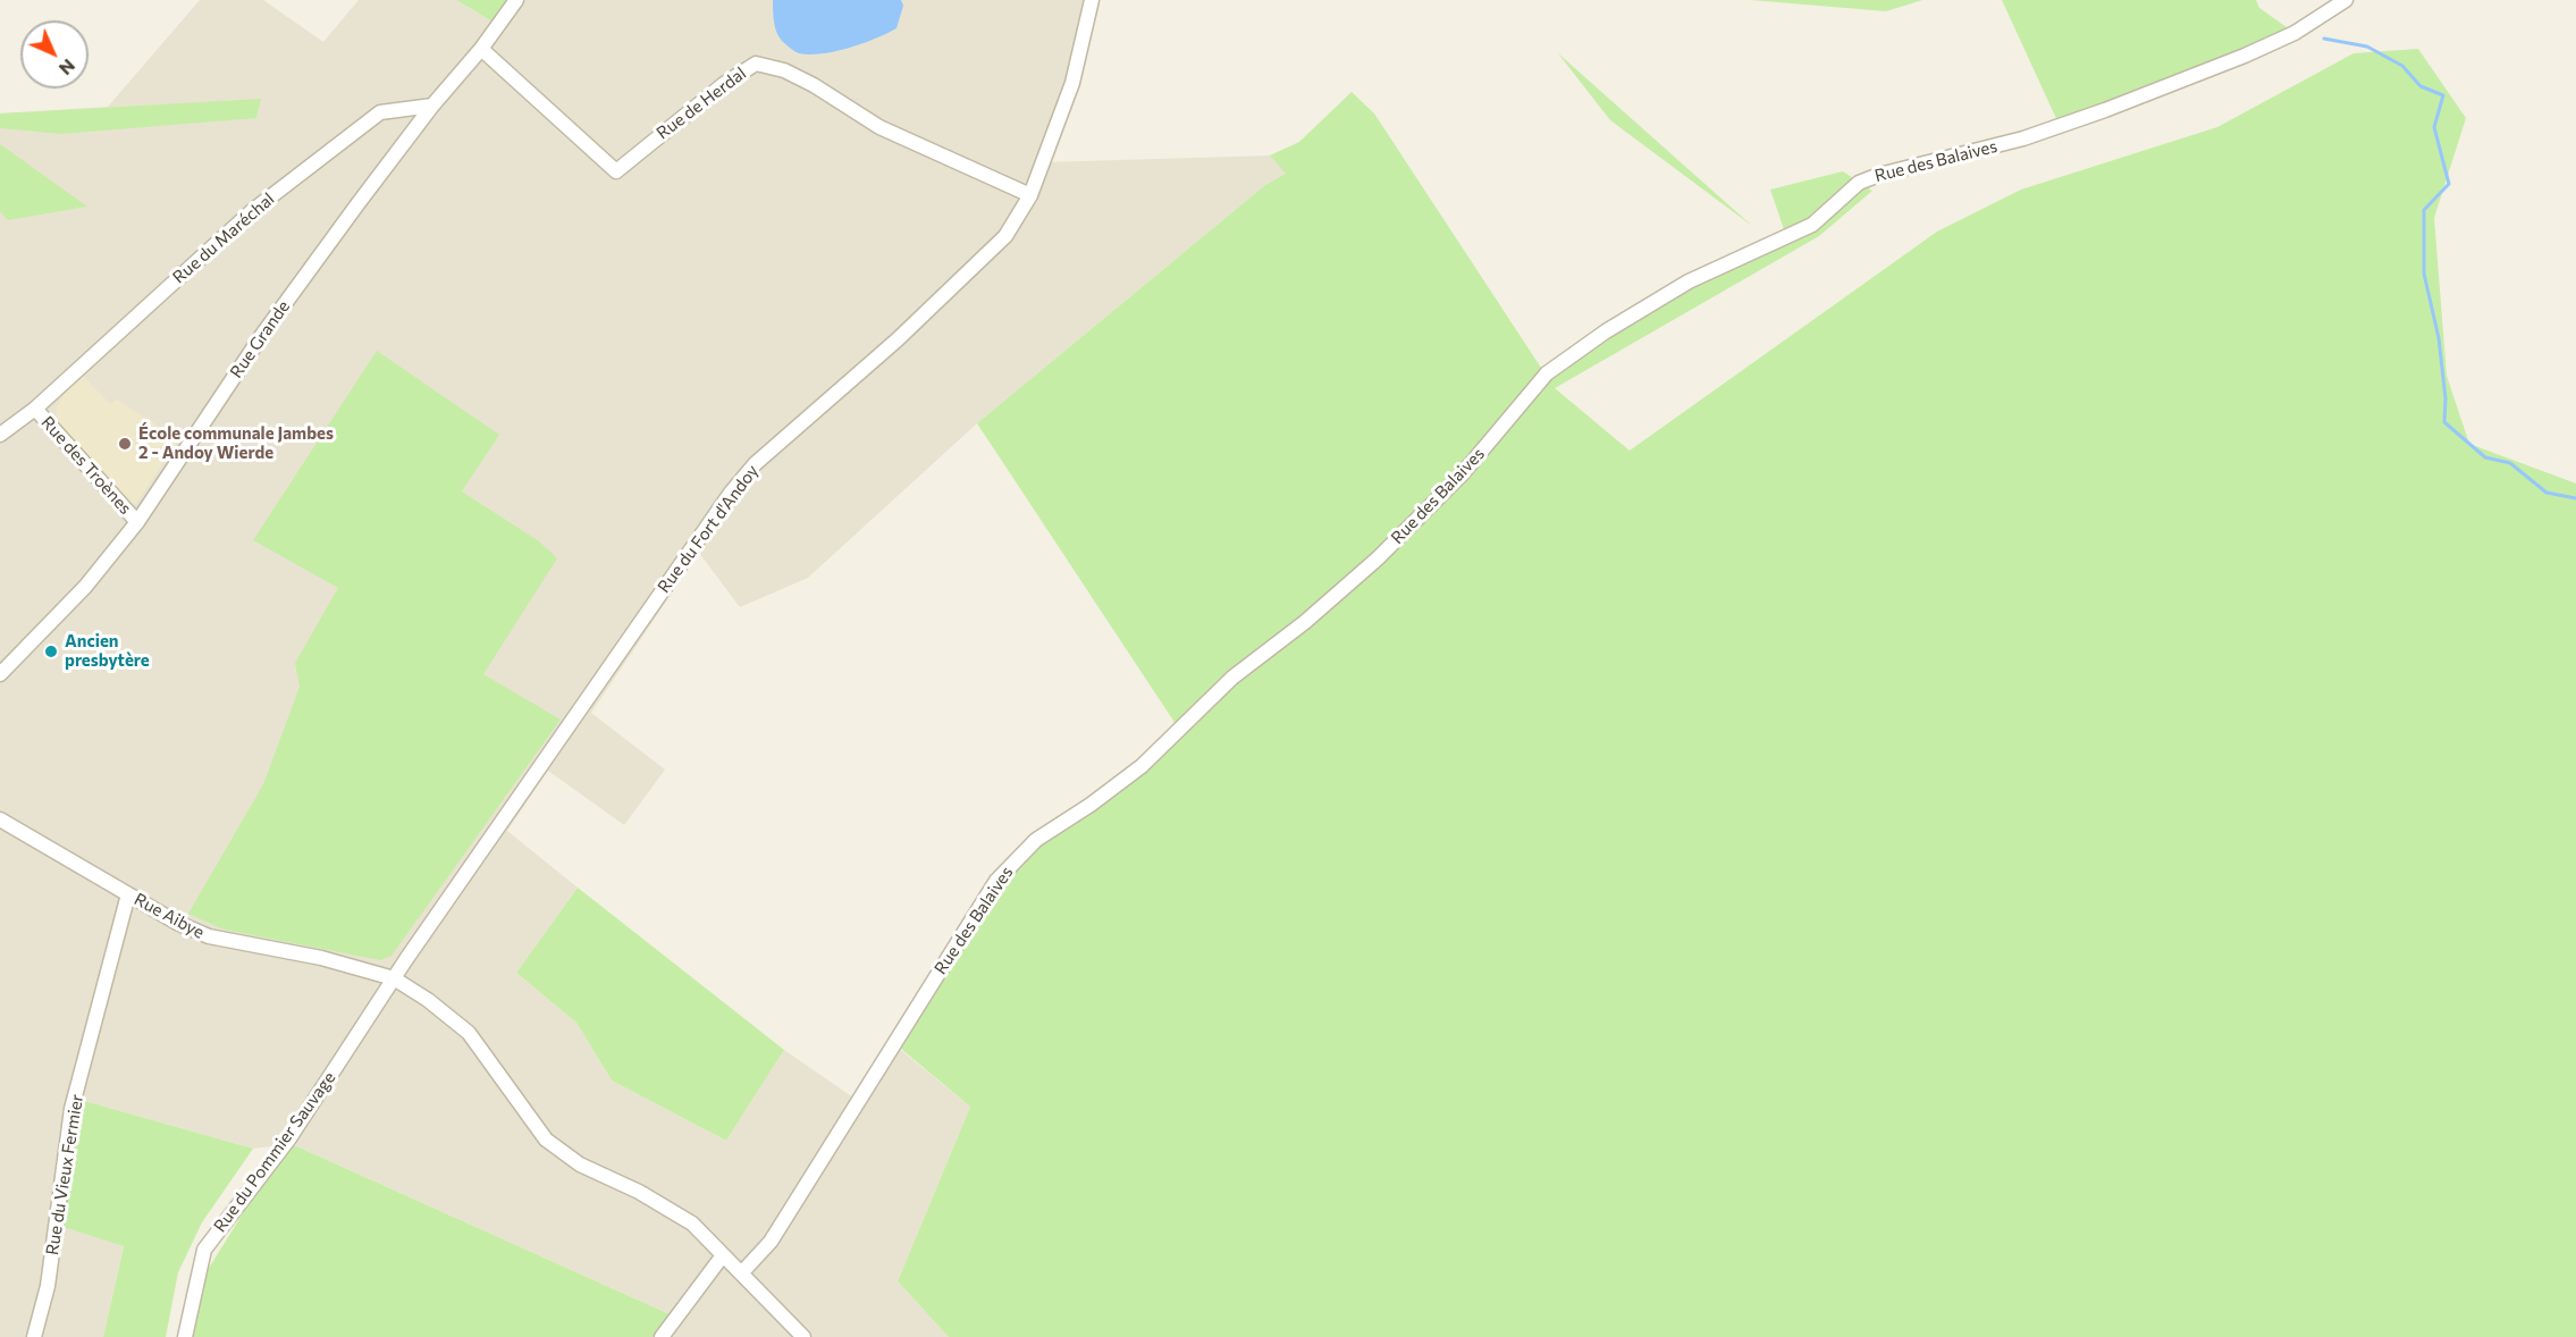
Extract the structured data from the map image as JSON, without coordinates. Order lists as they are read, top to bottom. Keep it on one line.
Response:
{"streets":{"street":["Rue de Herdal","Rue des Balaives","Rue du Maréchal","Rue Grande","Rue des Troènes","Rue du Fort d'Andoy","Rue Aibye","Rue du Pommier Sauvage","Rue du Vieux Fermier"]},"crossings":[["Rue de Herdal","Rue Grande"],["Rue de Herdal","Rue du Fort d'Andoy"],["Rue des Balaives","Rue Aibye"],["Rue du Maréchal","Rue Grande"],["Rue du Maréchal","Rue des Troènes"],["Rue Grande","Rue des Troènes"],["Rue du Fort d'Andoy","Rue Aibye"],["Rue du Fort d'Andoy","Rue du Pommier Sauvage"],["Rue Aibye","Rue du Pommier Sauvage"],["Rue Aibye","Rue du Vieux Fermier"]],"places":["École communale Jambes 2 - Andoy Wierde","Ancien presbytère"],"north":"bottom right"}
